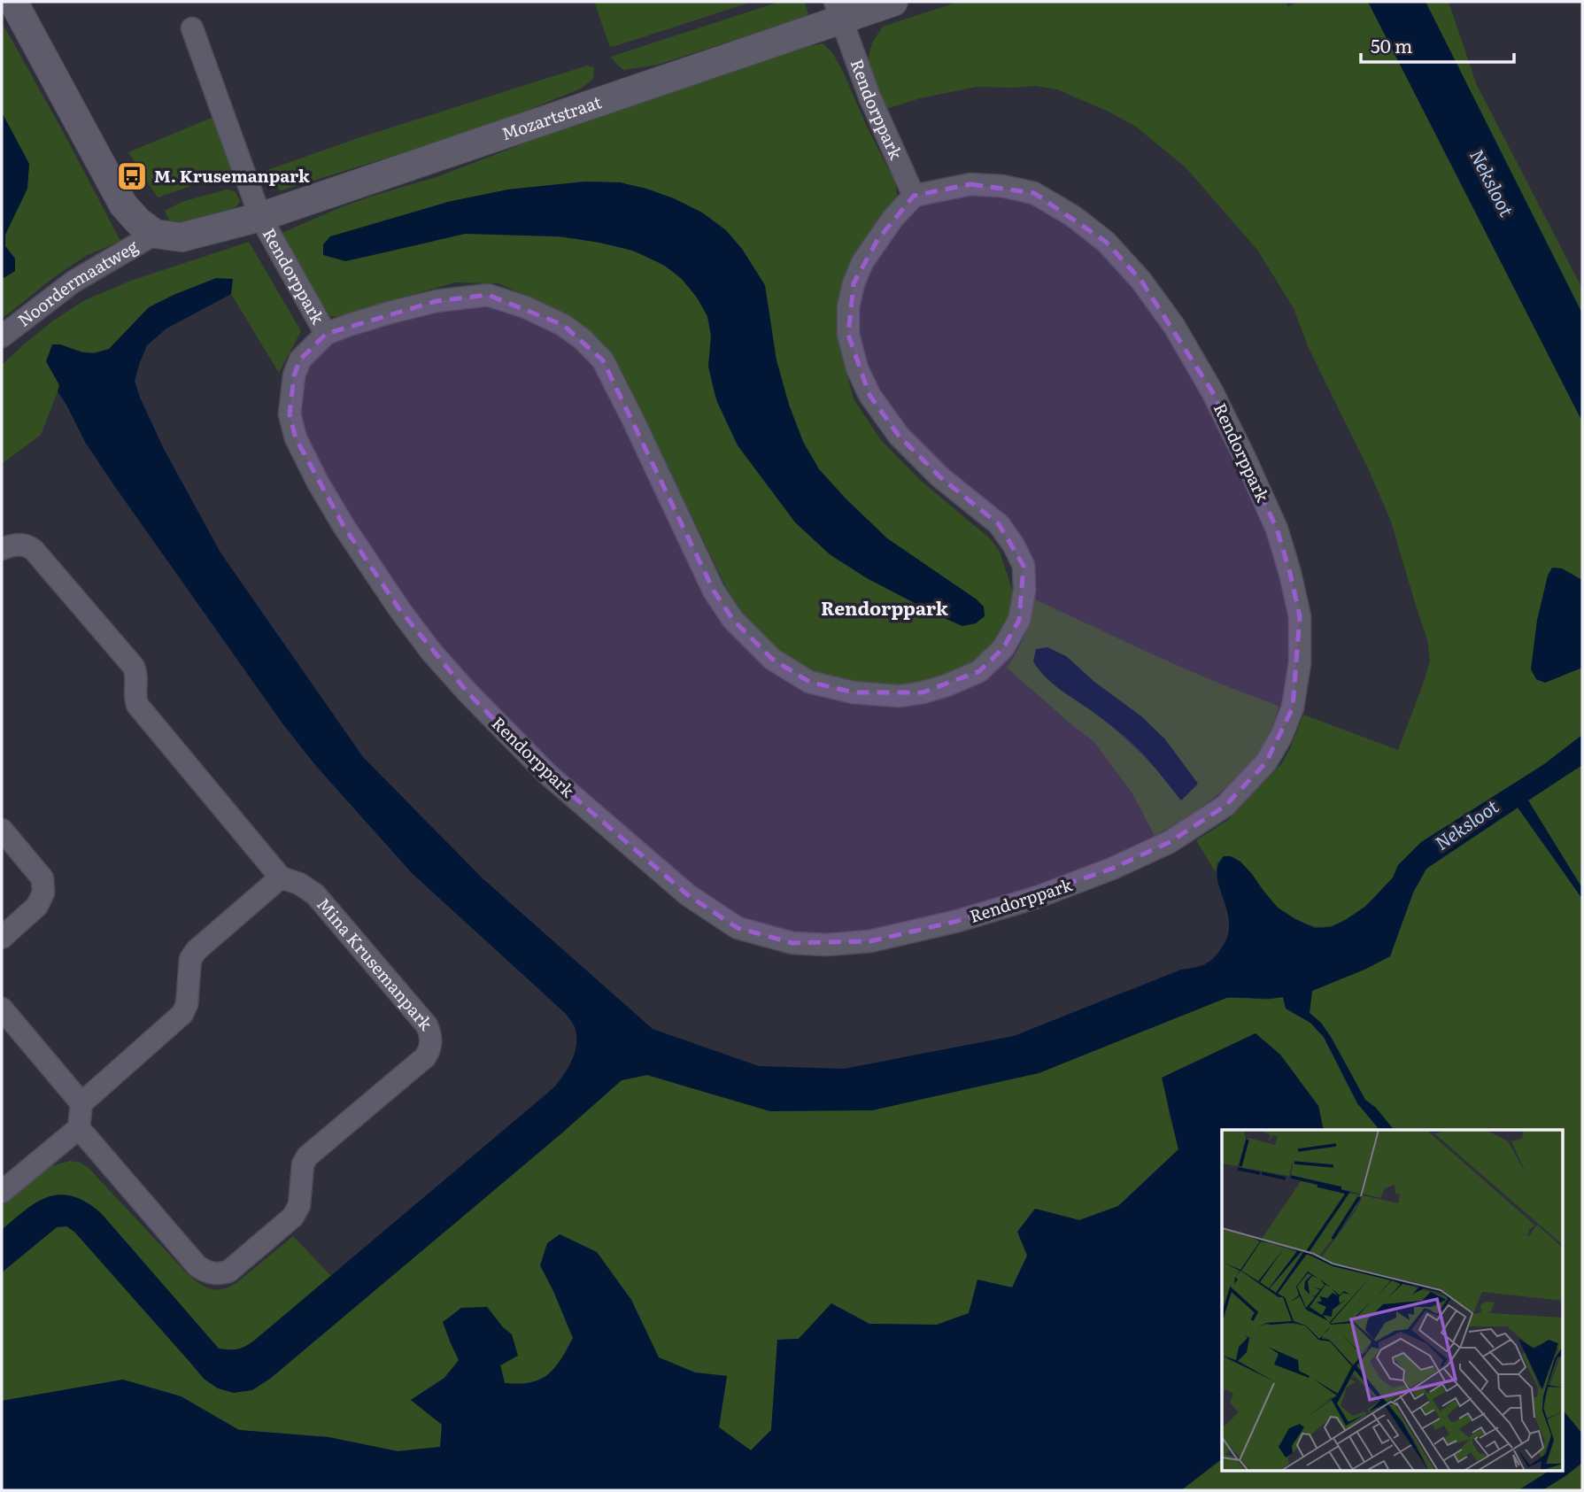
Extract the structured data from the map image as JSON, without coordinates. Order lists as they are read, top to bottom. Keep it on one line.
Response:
{"streets":{"street":["Rendorppark","Mozartstraat","Noordermaatweg","Mina Krusemanpark"]},"crossings":[["Rendorppark","Mozartstraat"],["Mozartstraat","Noordermaatweg"]],"districts":["Rendorppark"],"water":["Neksloot"],"places":{"bus stop":["M. Krusemanpark"]},"scale_bar":"50 m"}
